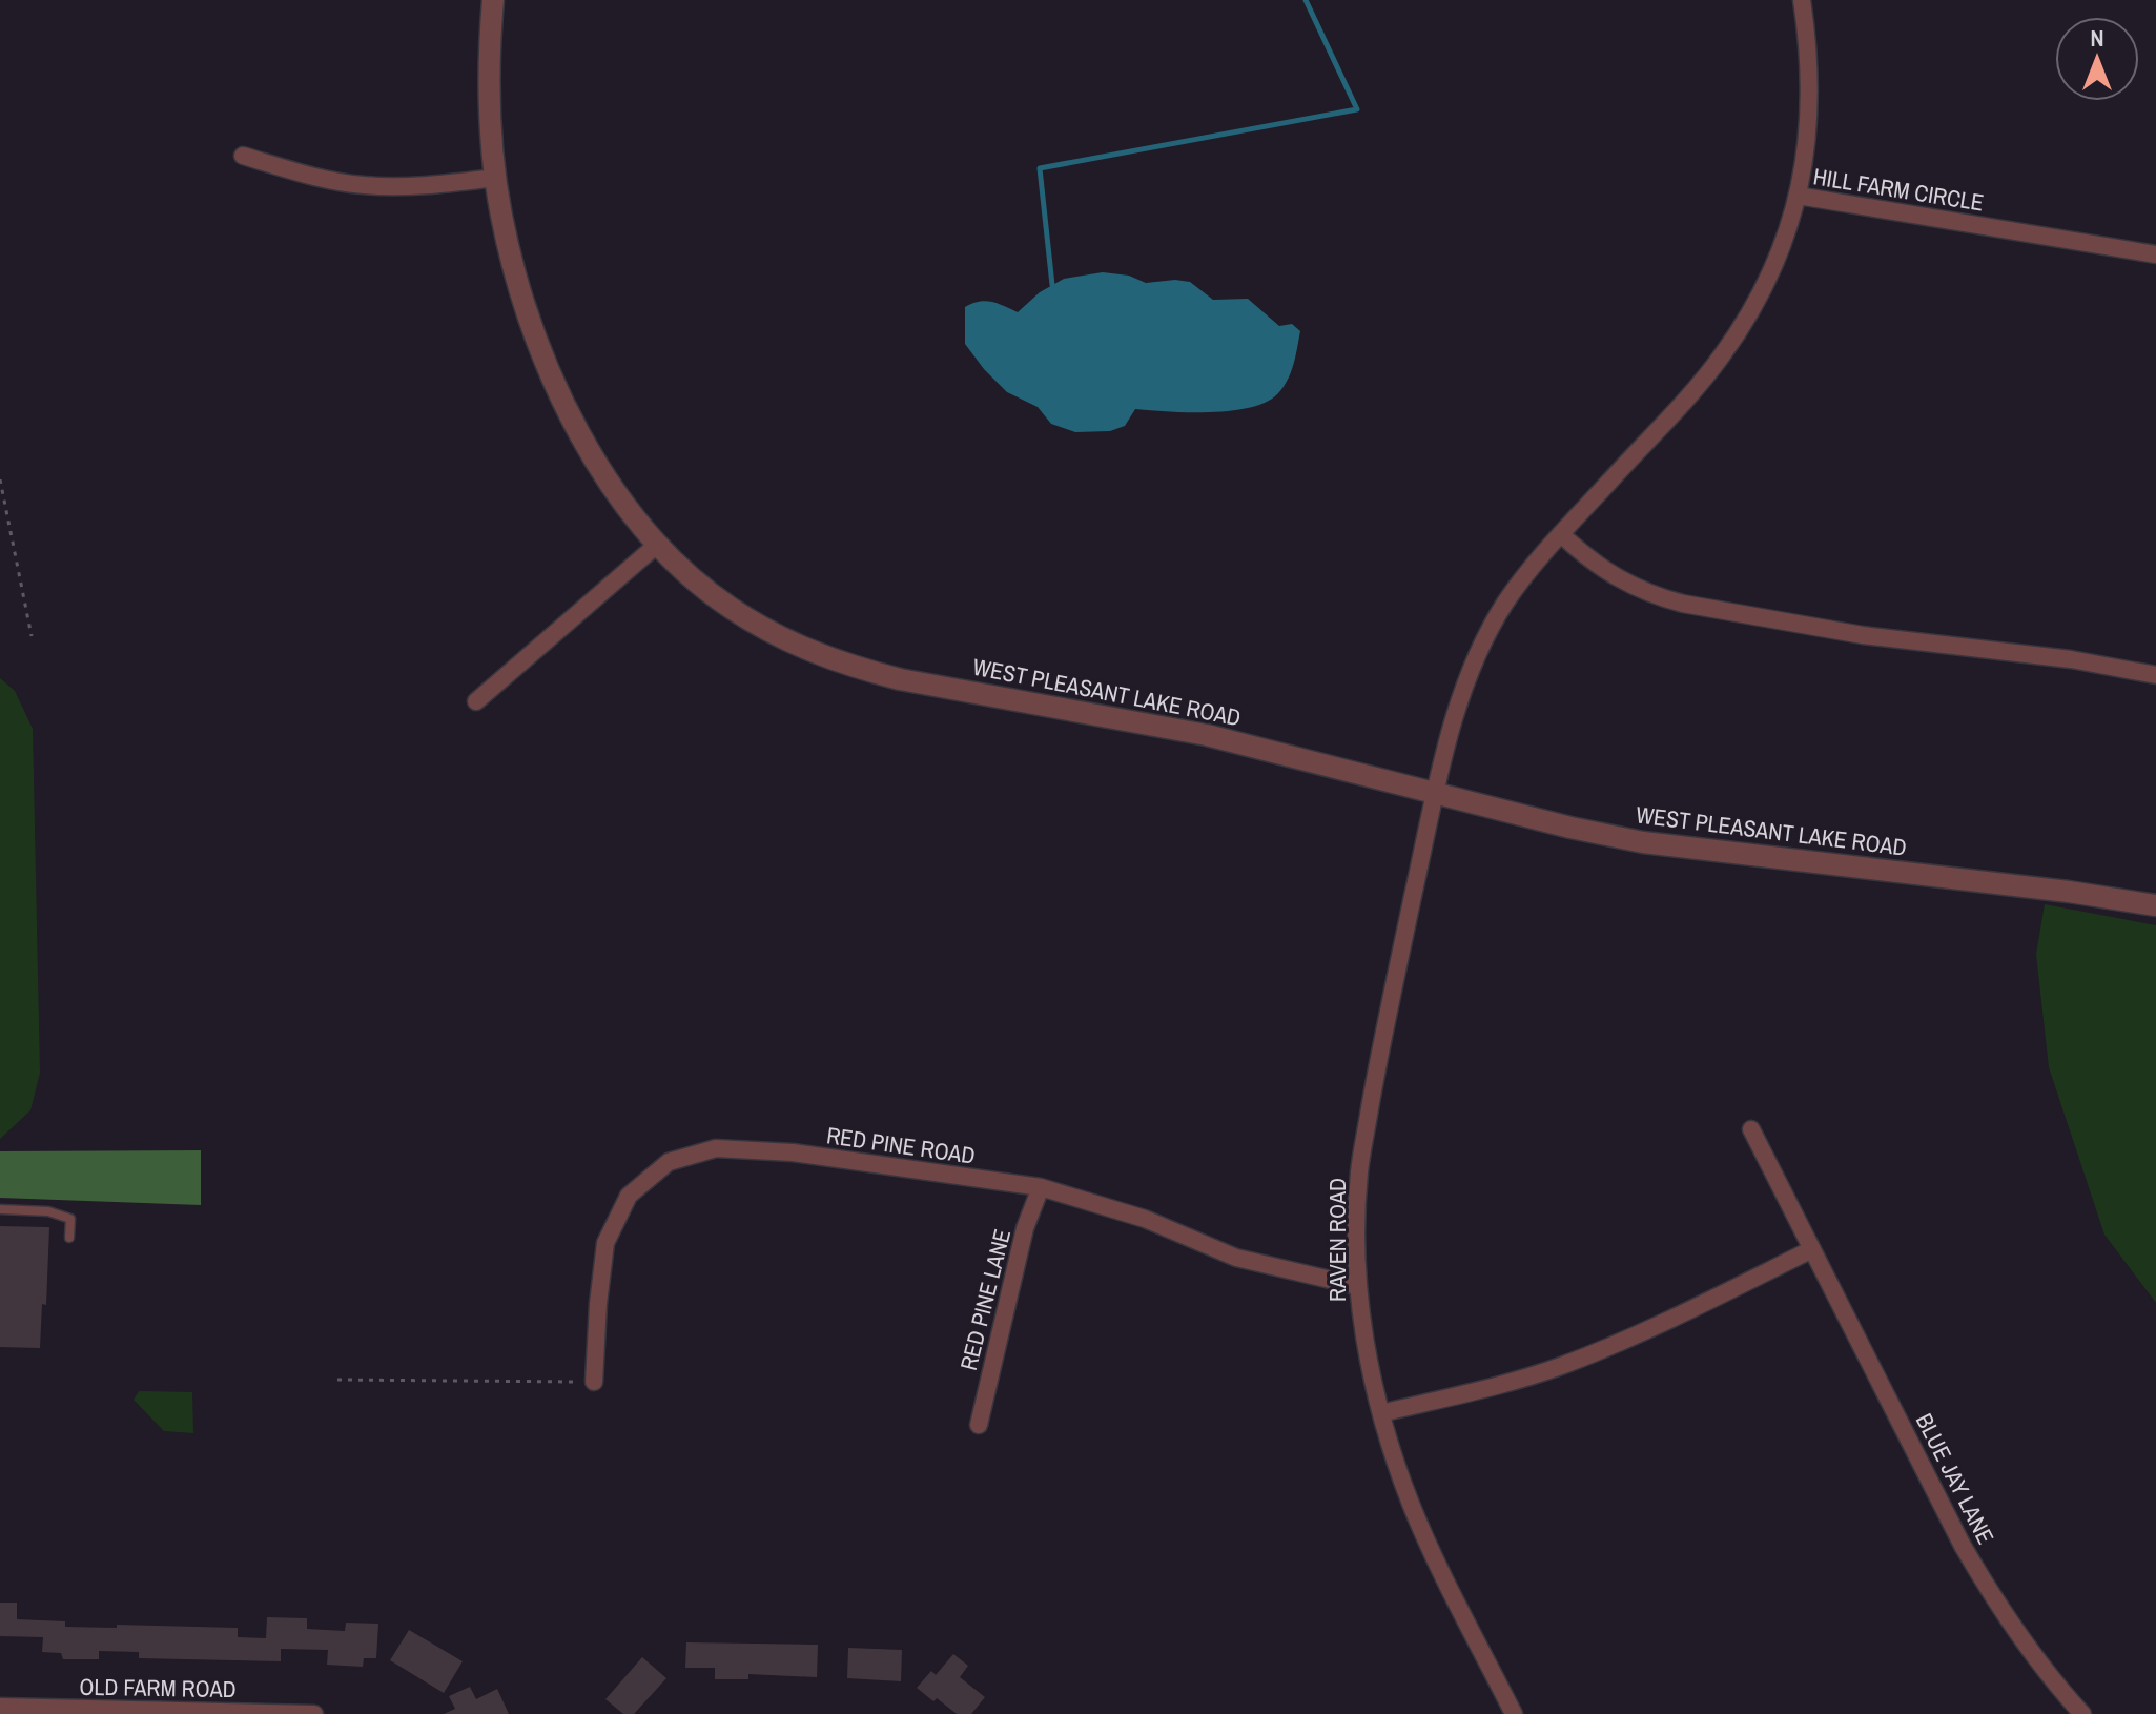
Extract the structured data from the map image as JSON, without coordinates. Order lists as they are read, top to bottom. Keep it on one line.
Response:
{"streets":{"street":["HILL FARM CIRCLE","WEST PLEASANT LAKE ROAD","RED PINE ROAD","RAVEN ROAD","RED PINE LANE","BLUE JAY LANE","OLD FARM ROAD"]},"crossings":[["HILL FARM CIRCLE","WEST PLEASANT LAKE ROAD"],["HILL FARM CIRCLE","RAVEN ROAD"],["WEST PLEASANT LAKE ROAD","RAVEN ROAD"],["RED PINE ROAD","RAVEN ROAD"],["RED PINE ROAD","RED PINE LANE"]],"north":"top"}
